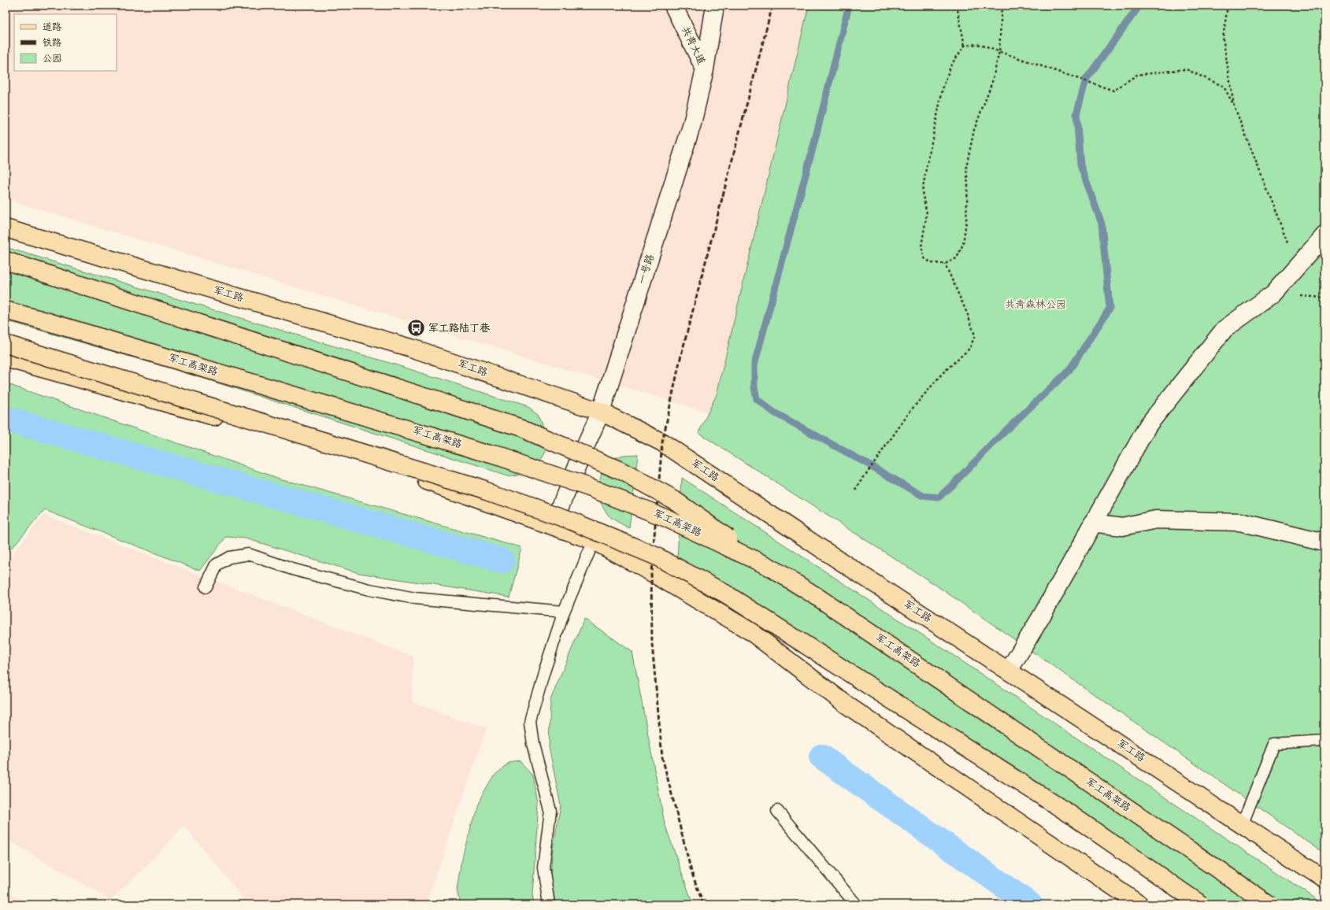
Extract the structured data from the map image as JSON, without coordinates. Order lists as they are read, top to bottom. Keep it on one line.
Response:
{"streets":{"main road":["军工路","军工高架路"],"street":["共青大道","一号路"]},"crossings":[["共青大道","一号路"],["一号路","军工路"]],"parks":["共青森林公园"],"places":{"bus stop":["军工路陆丁巷"]},"legend":["道路","铁路","公园"]}
